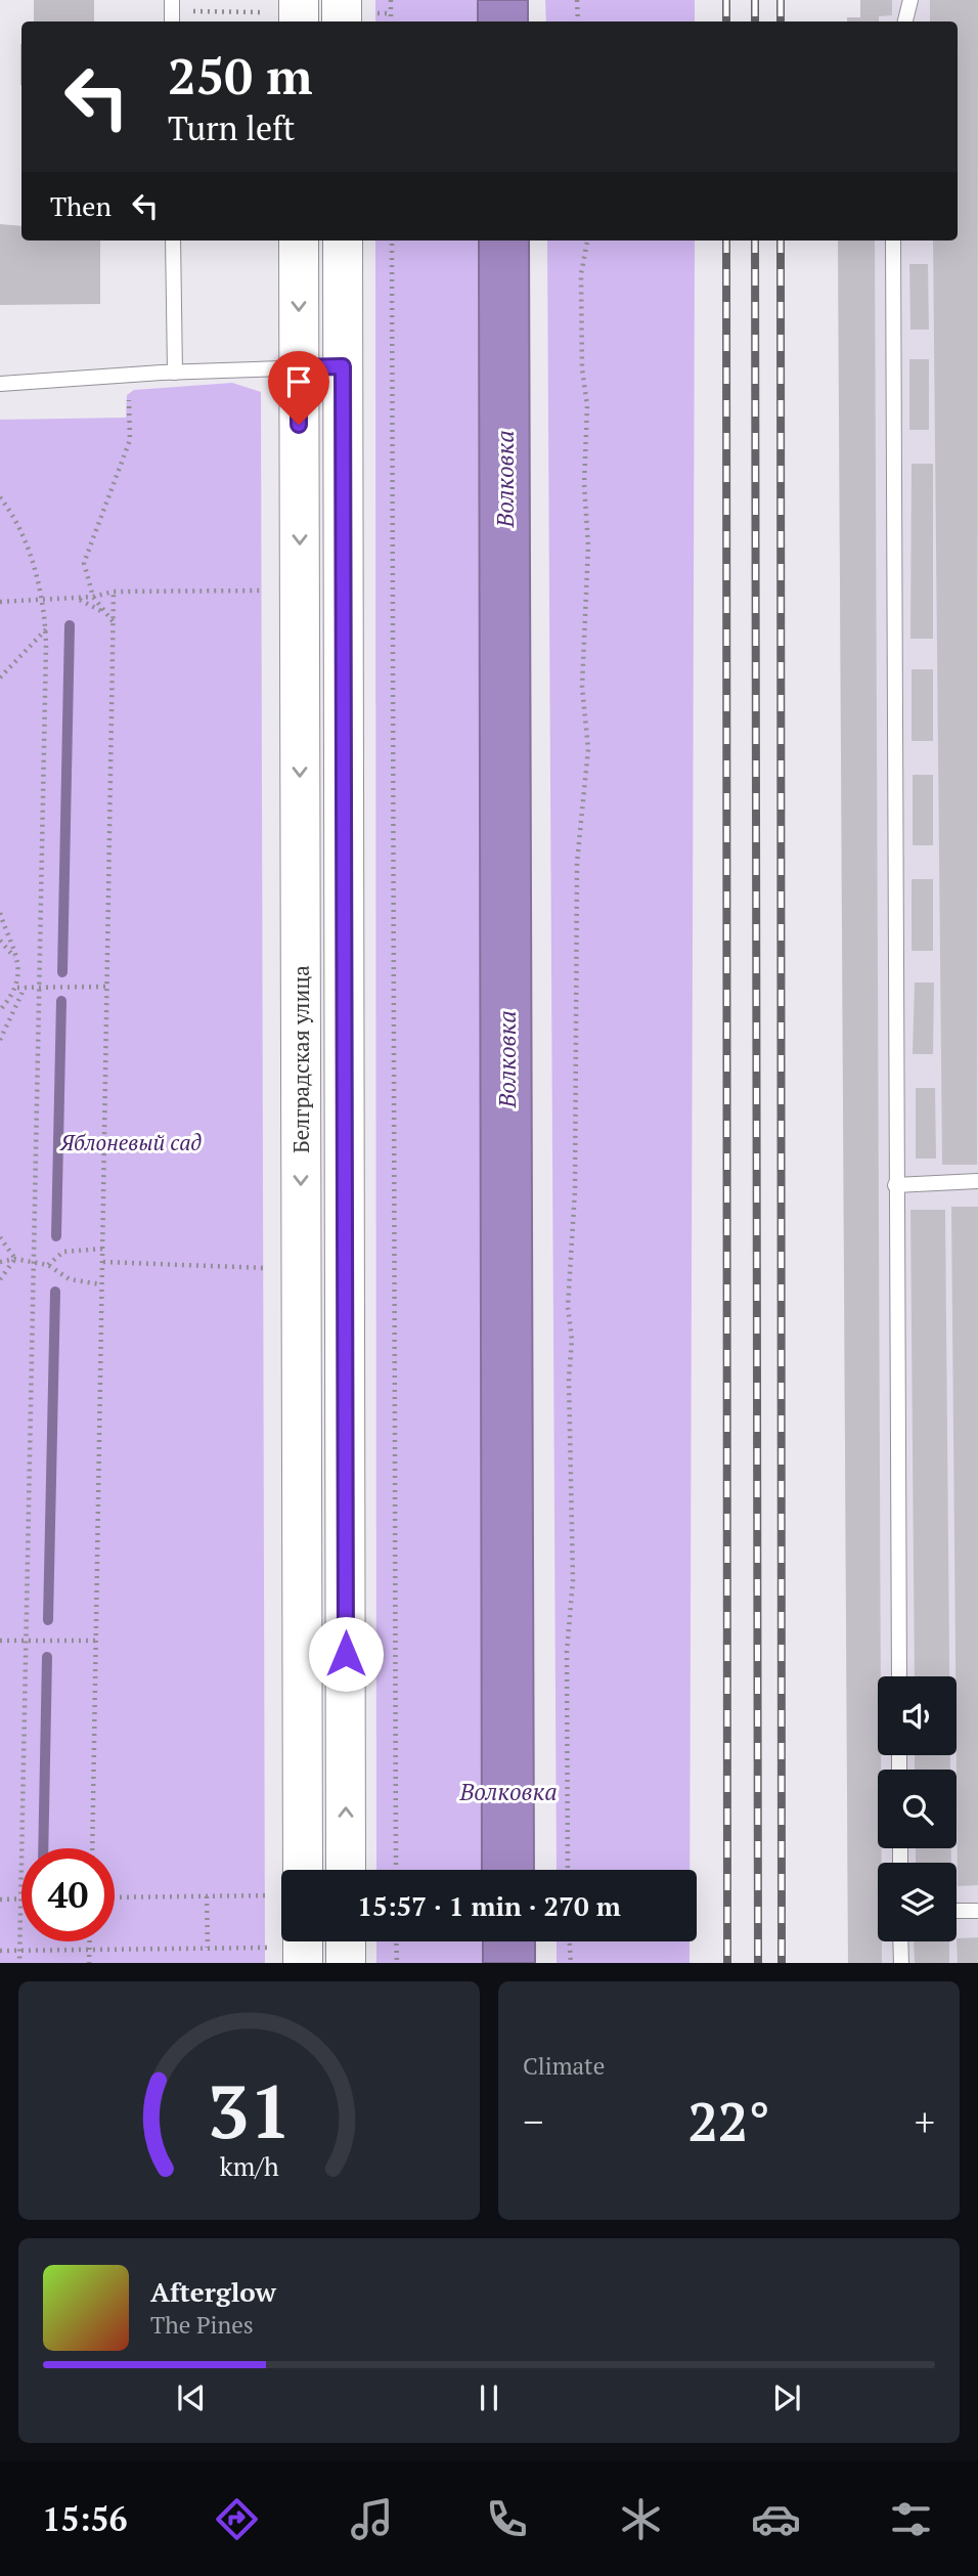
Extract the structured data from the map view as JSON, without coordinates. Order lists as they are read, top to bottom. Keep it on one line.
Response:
{"streets":{"street":["Белградская улица"]},"water":["Волковка"],"parks":["Яблоневый сад"],"page":{"turn":["250 m","Turn left"],"then":"Then","limit":"40","trip":"15:57 · 1 min · 270 m","tile":"Climate","heat":["−","22°","+"],"song":["Afterglow","The Pines"],"tabs":"15:56","gauge":["31","km/h"]}}
